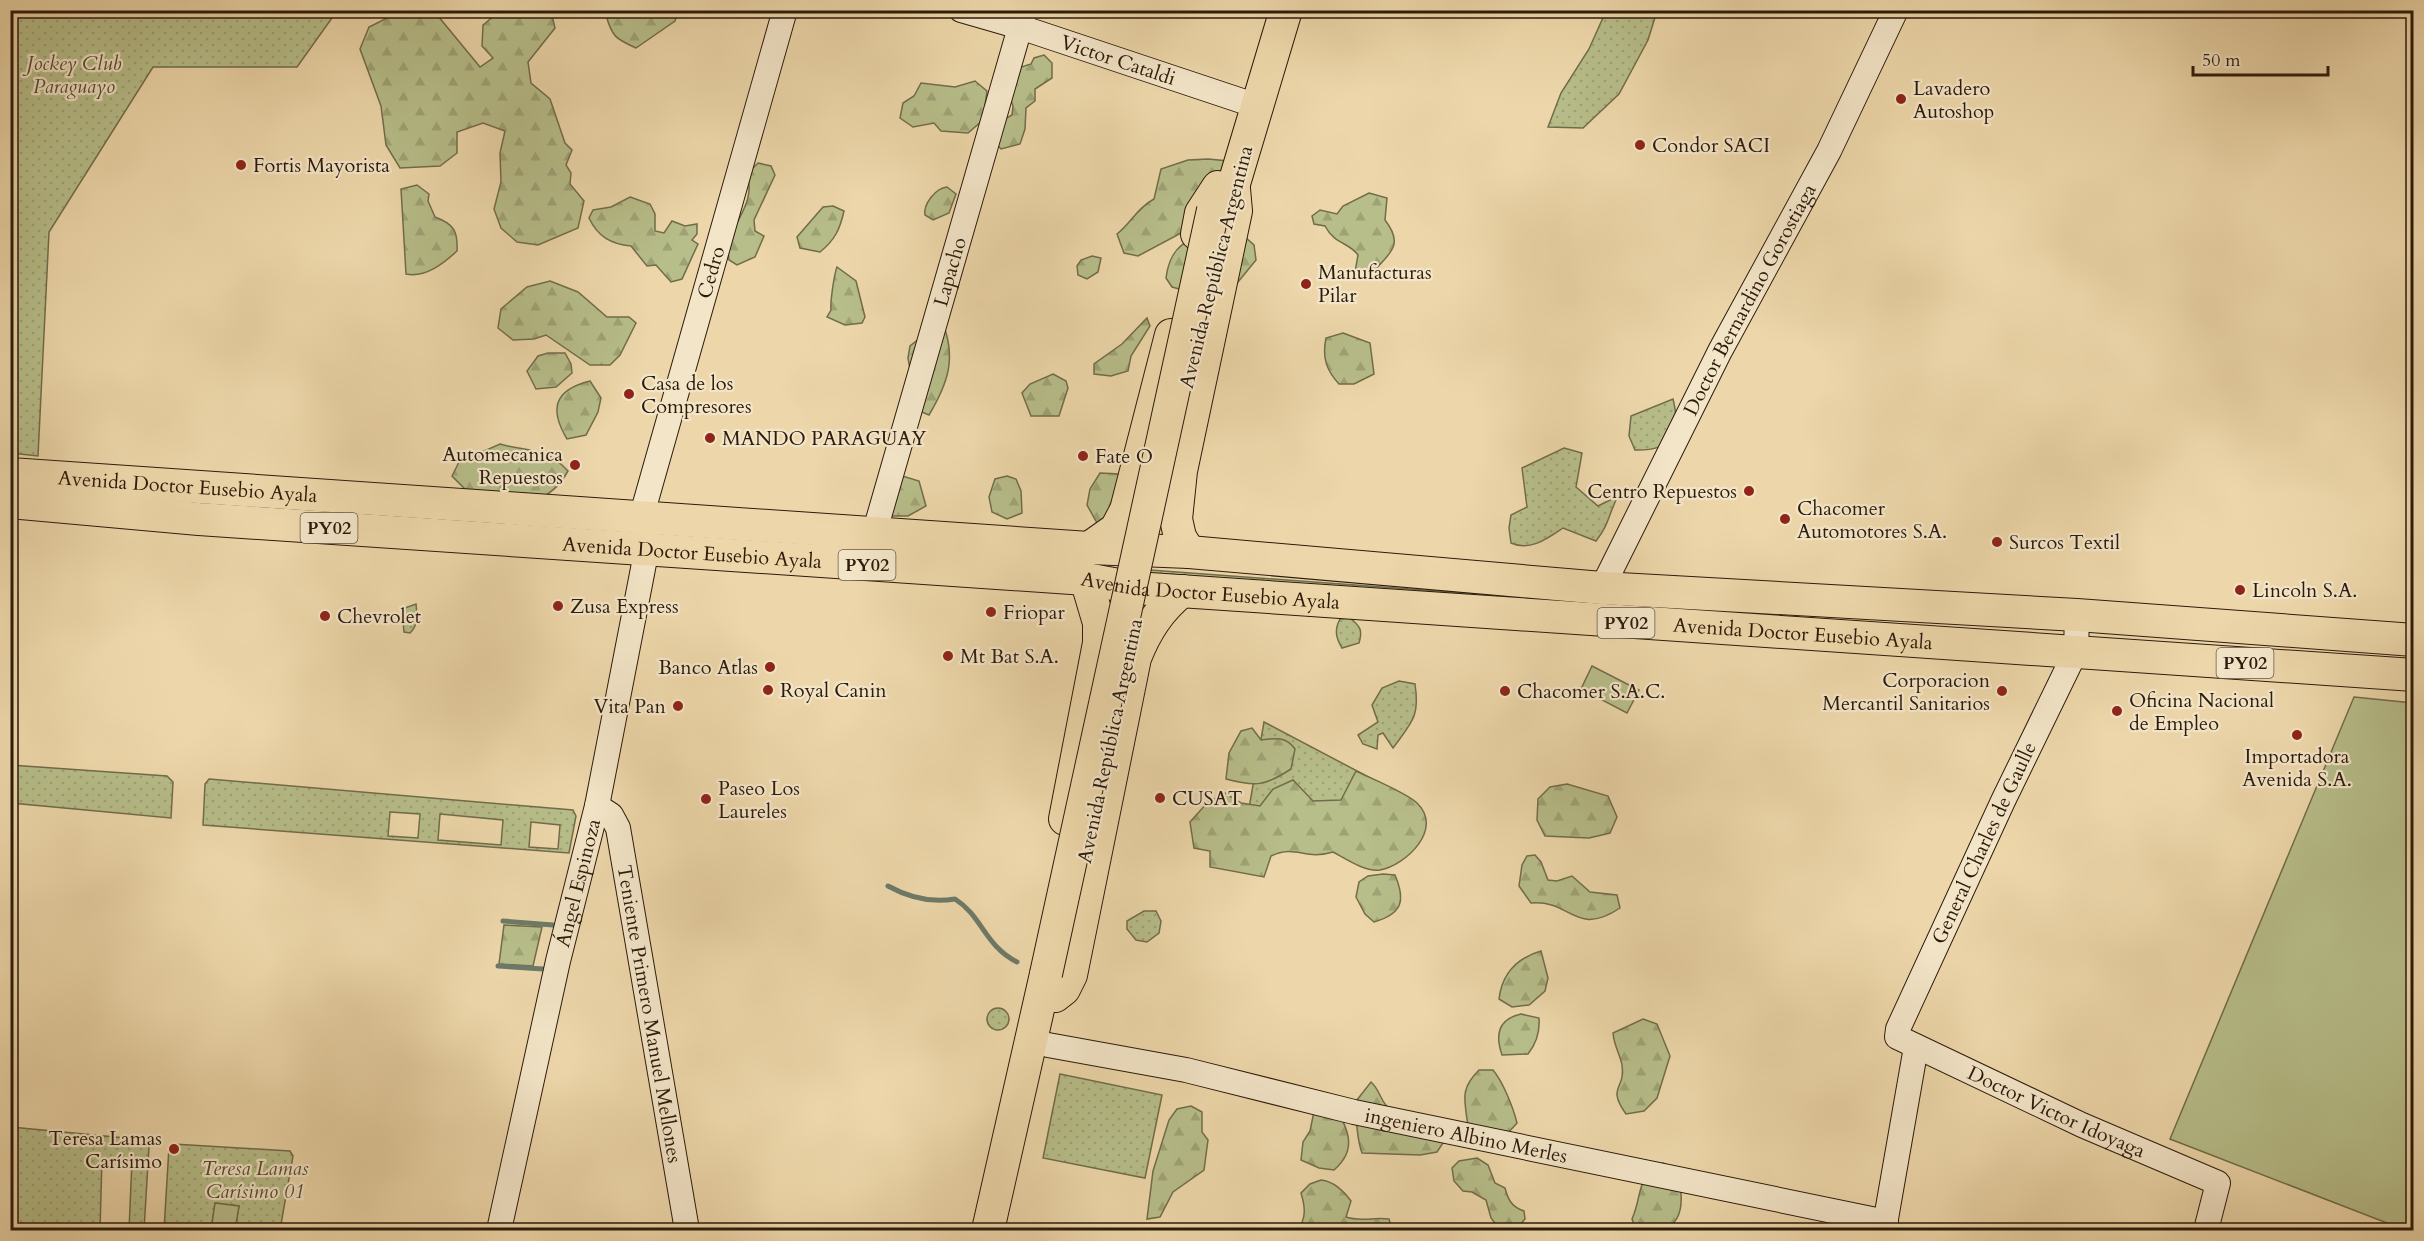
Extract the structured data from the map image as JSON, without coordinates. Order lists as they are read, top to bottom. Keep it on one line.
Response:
{"streets":{"highway":["Avenida República Argentina","Avenida Doctor Eusebio Ayala","PY02"],"street":["Victor Cataldi","Lapacho","Cedro","Doctor Bernardino Gorostiaga","General Charles de Gaulle","Ángel Espinoza","Teniente Primero Manuel Mellones","Doctor Victor Idoyaga","ingeniero Albino Merles"]},"crossings":[["Victor Cataldi","Avenida República Argentina"],["Victor Cataldi","Lapacho"],["Avenida República Argentina","ingeniero Albino Merles"],["Lapacho","Avenida Doctor Eusebio Ayala"],["Cedro","Avenida Doctor Eusebio Ayala"],["Cedro","Ángel Espinoza"],["Doctor Bernardino Gorostiaga","Avenida Doctor Eusebio Ayala"],["Avenida Doctor Eusebio Ayala","General Charles de Gaulle"],["Avenida Doctor Eusebio Ayala","Ángel Espinoza"],["General Charles de Gaulle","Doctor Victor Idoyaga"],["General Charles de Gaulle","ingeniero Albino Merles"],["Ángel Espinoza","Teniente Primero Manuel Mellones"]],"parks":["Jockey Club Paraguayo","Teresa Lamas Carísimo 01"],"places":["Lavadero Autoshop","Condor SACI","Fortis Mayorista","Manufacturas Pilar","Casa de los Compresores","MANDO PARAGUAY","Fate O","Automecanica Repuestos","Centro Repuestos","Chacomer Automotores S.A.","Surcos Textil","Lincoln S.A.","Zusa Express","Friopar","Chevrolet","Mt Bat S.A.","Banco Atlas","Royal Canin","Chacomer S.A.C.","Corporacion Mercantil Sanitarios","Vita Pan","Oficina Nacional de Empleo","Importadora Avenida S.A.","CUSAT","Paseo Los Laureles","Teresa Lamas Carísimo"],"scale_bar":"50 m"}
